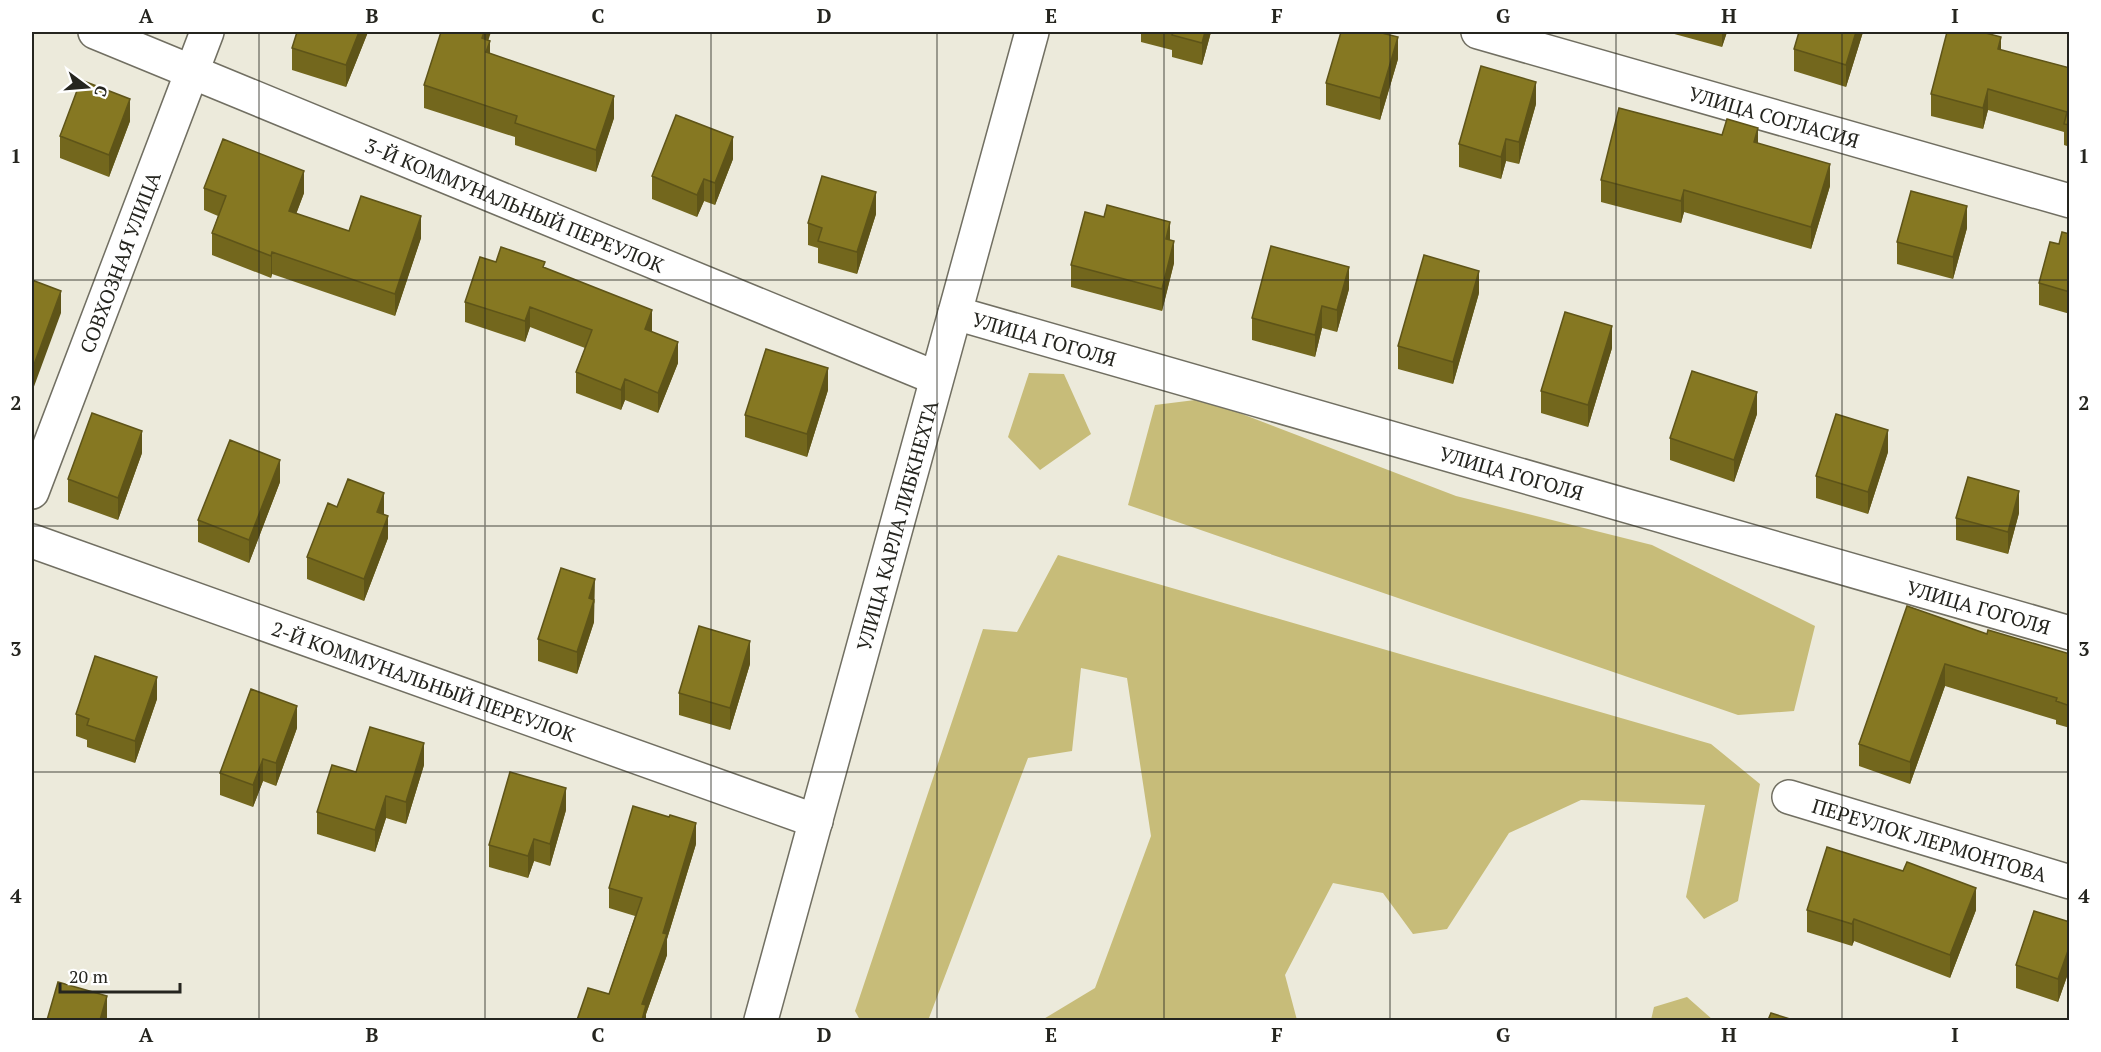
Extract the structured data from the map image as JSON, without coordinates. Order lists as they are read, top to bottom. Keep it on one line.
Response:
{"streets":{"street":["УЛИЦА СОГЛАСИЯ","3-Й КОММУНАЛЬНЫЙ ПЕРЕУЛОК","СОВХОЗНАЯ УЛИЦА","УЛИЦА ГОГОЛЯ","УЛИЦА КАРЛА ЛИБКНЕХТА","2-Й КОММУНАЛЬНЫЙ ПЕРЕУЛОК","ПЕРЕУЛОК ЛЕРМОНТОВА"]},"crossings":[["3-Й КОММУНАЛЬНЫЙ ПЕРЕУЛОК","СОВХОЗНАЯ УЛИЦА"],["3-Й КОММУНАЛЬНЫЙ ПЕРЕУЛОК","УЛИЦА КАРЛА ЛИБКНЕХТА"],["УЛИЦА ГОГОЛЯ","УЛИЦА КАРЛА ЛИБКНЕХТА"],["УЛИЦА КАРЛА ЛИБКНЕХТА","2-Й КОММУНАЛЬНЫЙ ПЕРЕУЛОК"]],"scale_bar":"20 m","north":"right","grid":{"columns":["A","B","C","D","E","F","G","H","I"],"rows":["1","2","3","4"]}}
